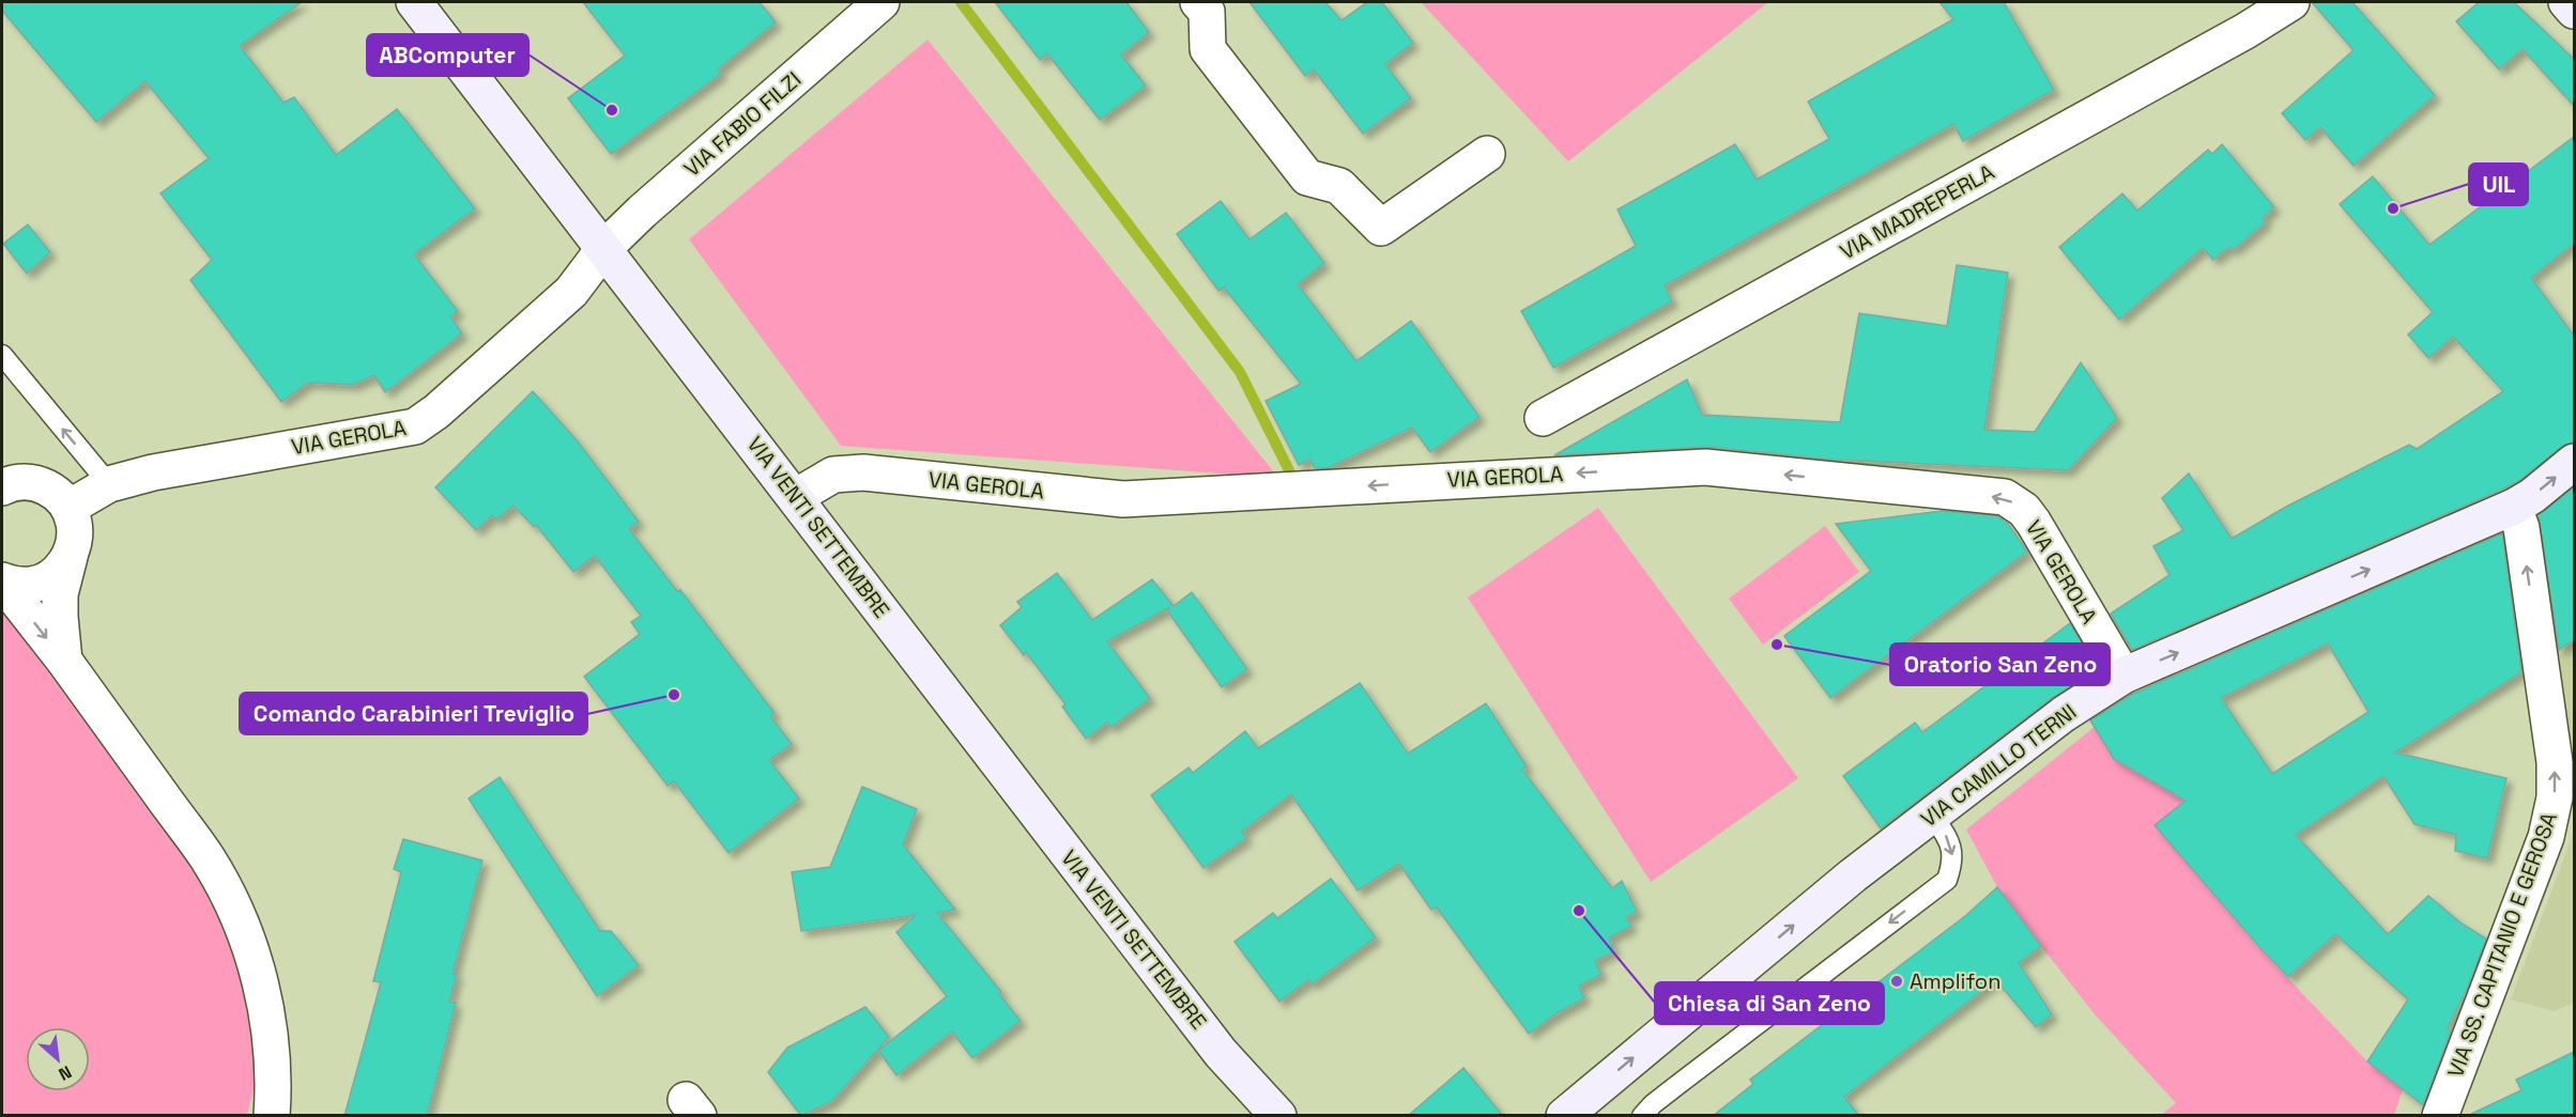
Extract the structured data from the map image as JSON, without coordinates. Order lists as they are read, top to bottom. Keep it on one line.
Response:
{"streets":{"street":["VIA FABIO FILZI","VIA MADREPERLA","VIA GEROLA","VIA VENTI SETTEMBRE","VIA CAMILLO TERNI","VIA SS. CAPITANIO E GEROSA"]},"crossings":[["VIA FABIO FILZI","VIA GEROLA"],["VIA FABIO FILZI","VIA VENTI SETTEMBRE"],["VIA GEROLA","VIA VENTI SETTEMBRE"],["VIA GEROLA","VIA CAMILLO TERNI"],["VIA CAMILLO TERNI","VIA SS. CAPITANIO E GEROSA"]],"one_way":["VIA GEROLA","VIA CAMILLO TERNI","VIA SS. CAPITANIO E GEROSA"],"places":["ABComputer","UIL","Oratorio San Zeno","Comando Carabinieri Treviglio","Chiesa di San Zeno","Amplifon"],"north":"bottom right"}
